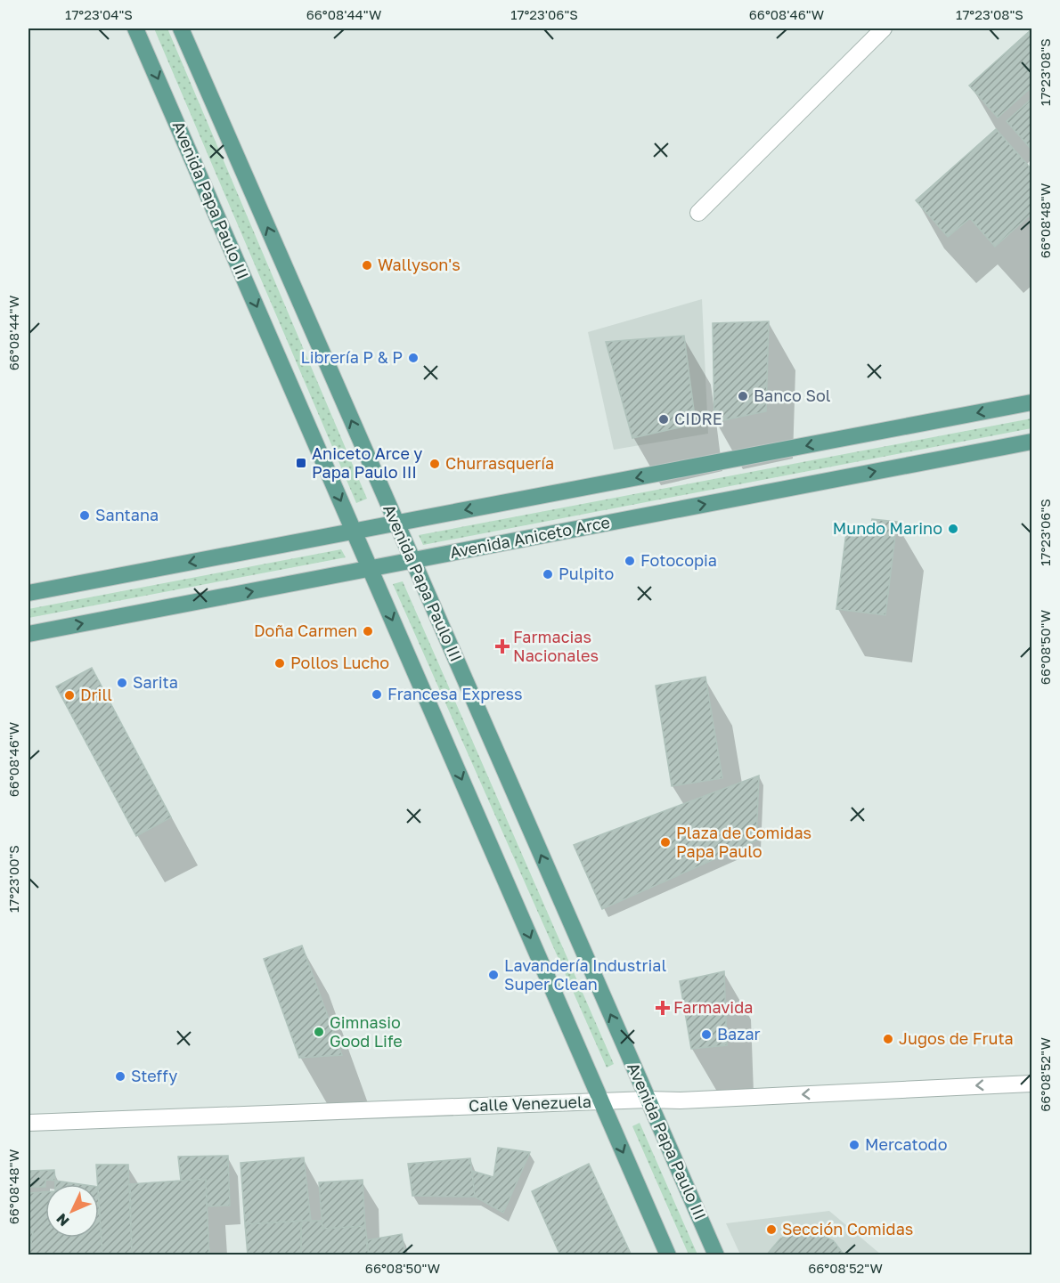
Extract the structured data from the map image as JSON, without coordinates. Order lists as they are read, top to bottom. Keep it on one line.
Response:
{"streets":{"main road":["Avenida Papa Paulo III","Avenida Aniceto Arce"],"street":["Calle Venezuela"]},"crossings":[["Avenida Papa Paulo III","Avenida Aniceto Arce"],["Avenida Papa Paulo III","Calle Venezuela"]],"one_way":["Calle Venezuela"],"places":{"other":["Wallyson's","Librería P & P","Banco Sol","CIDRE","Churrasquería","Santana","Mundo Marino","Fotocopia","Pulpito","Doña Carmen","Pollos Lucho","Sarita","Francesa Express","Drill","Plaza de Comidas Papa Paulo","Lavandería Industrial Super Clean","Gimnasio Good Life","Bazar","Jugos de Fruta","Steffy","Mercatodo","Sección Comidas"],"transit":["Aniceto Arce y Papa Paulo III"],"health":["Farmacias Nacionales","Farmavida"]},"north":"bottom left","coordinates":["17°23'04\"S","66°08'44\"W","17°23'06\"S","66°08'46\"W","17°23'08\"S","66°08'48\"W","66°08'50\"W","17°23'00\"S","66°08'52\"W"]}
